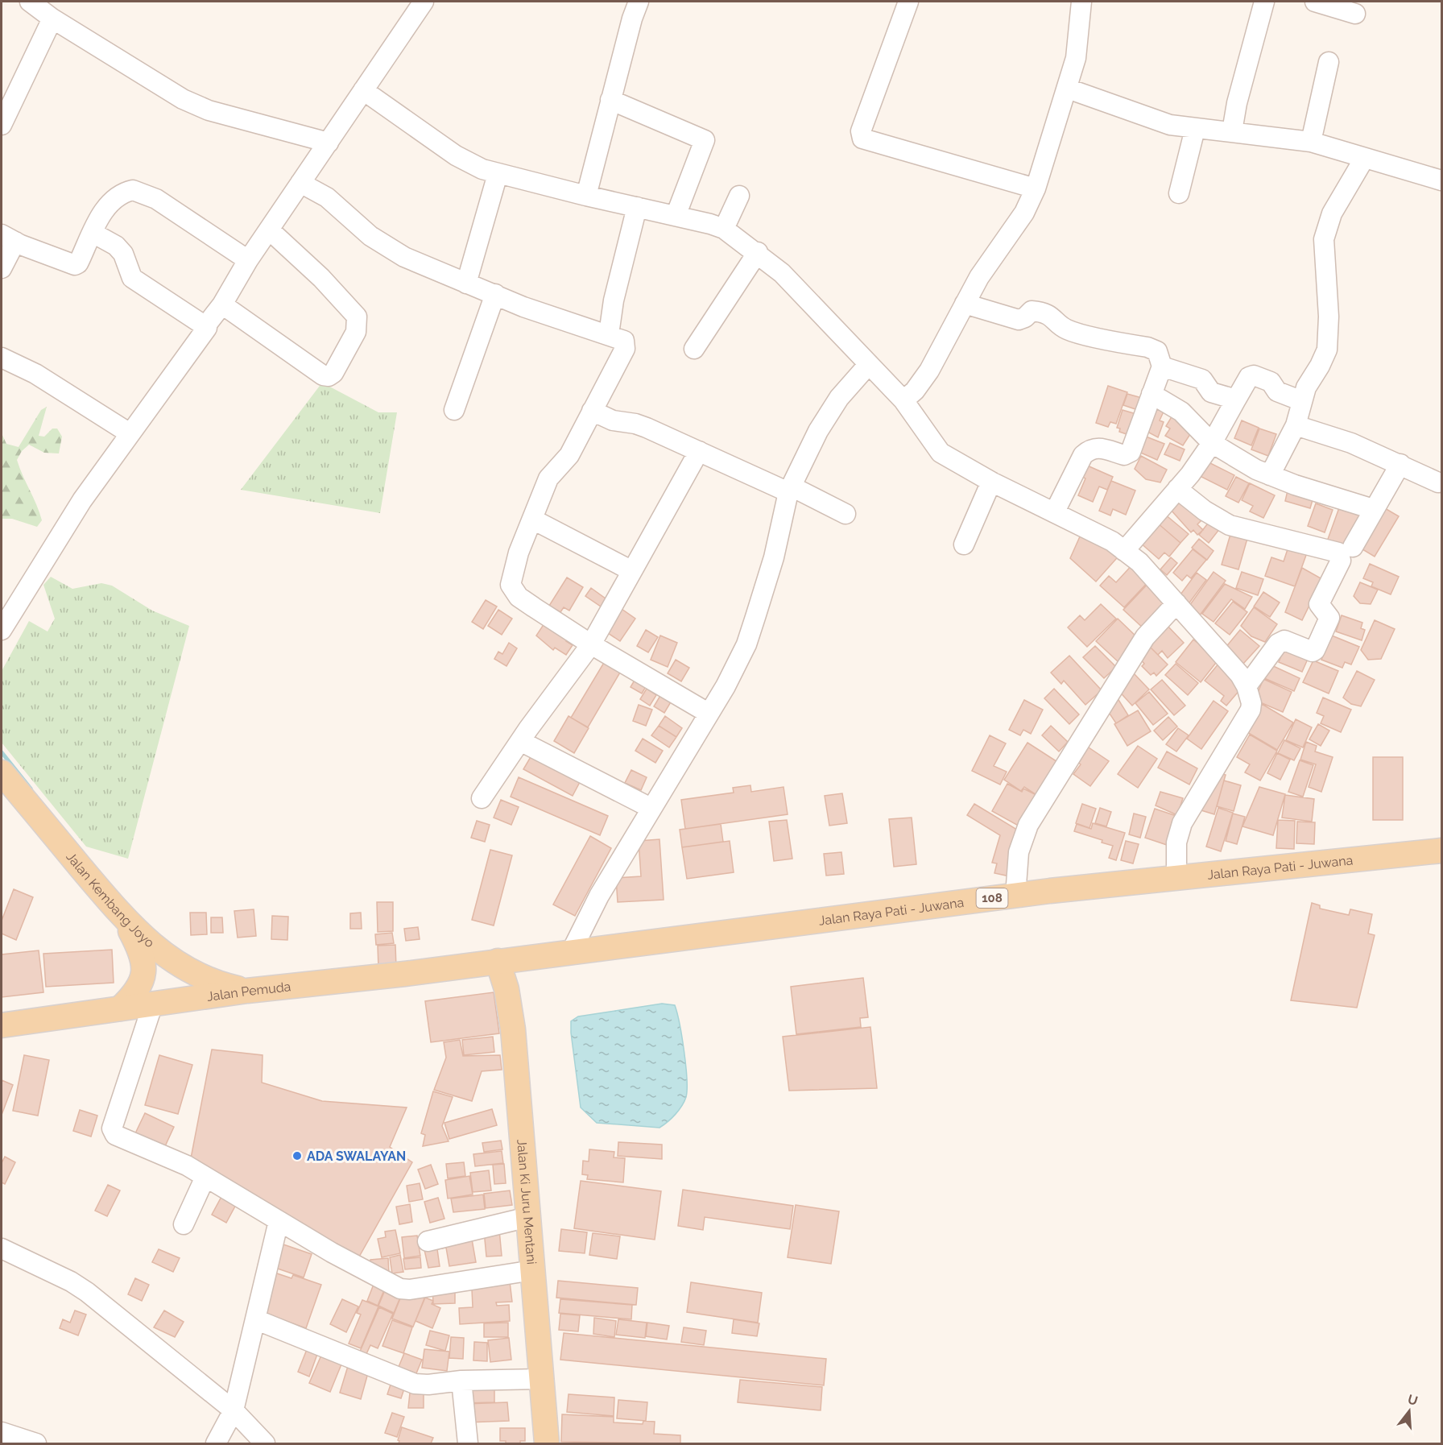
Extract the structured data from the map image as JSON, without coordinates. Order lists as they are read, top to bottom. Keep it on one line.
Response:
{"streets":{"main road":["Jalan Raya Pati - Juwana","108","Jalan Kembang Joyo","Jalan Pemuda","Jalan Ki Juru Mentani"]},"crossings":[["Jalan Raya Pati - Juwana","Jalan Pemuda"],["Jalan Kembang Joyo","Jalan Pemuda"],["Jalan Pemuda","Jalan Ki Juru Mentani"]],"places":["ADA SWALAYAN"],"north":"top"}
